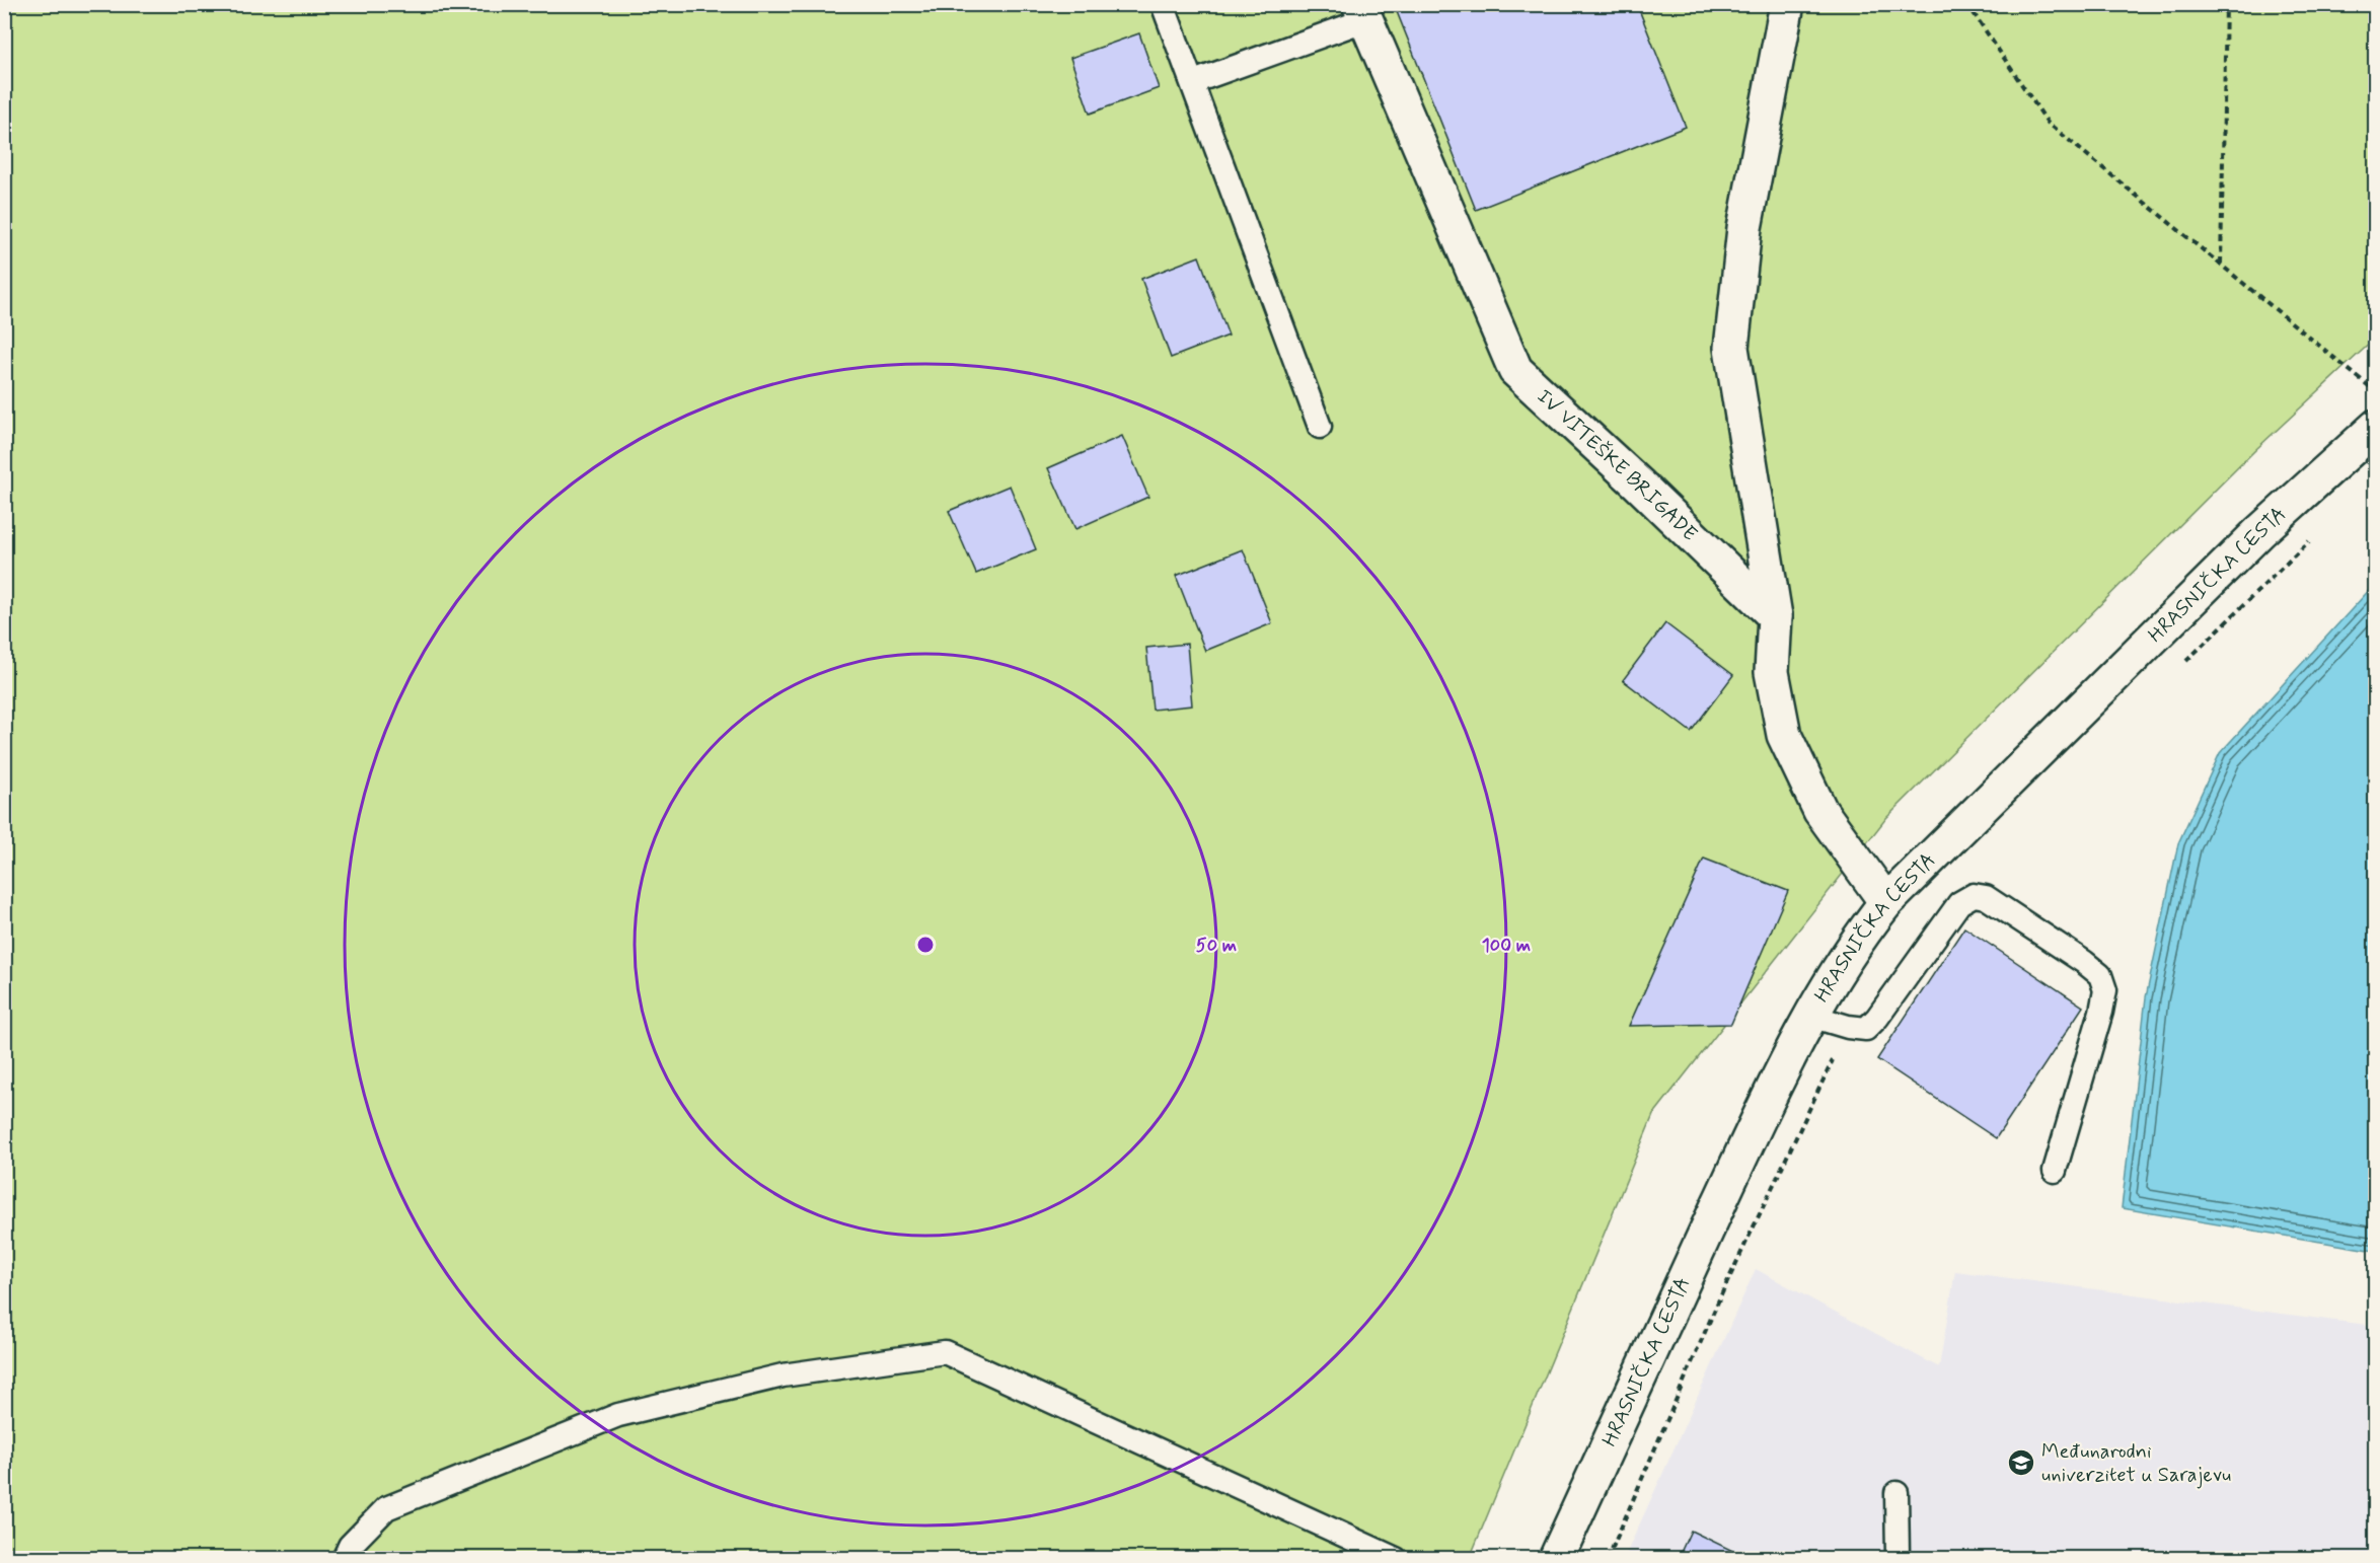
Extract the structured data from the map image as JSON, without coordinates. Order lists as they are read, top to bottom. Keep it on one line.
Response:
{"streets":{"street":["IV VITEŠKE BRIGADE","HRASNIČKA CESTA"]},"places":{"school or university":["Međunarodni univerzitet u Sarajevu"]},"rings":["50 m","100 m"]}
